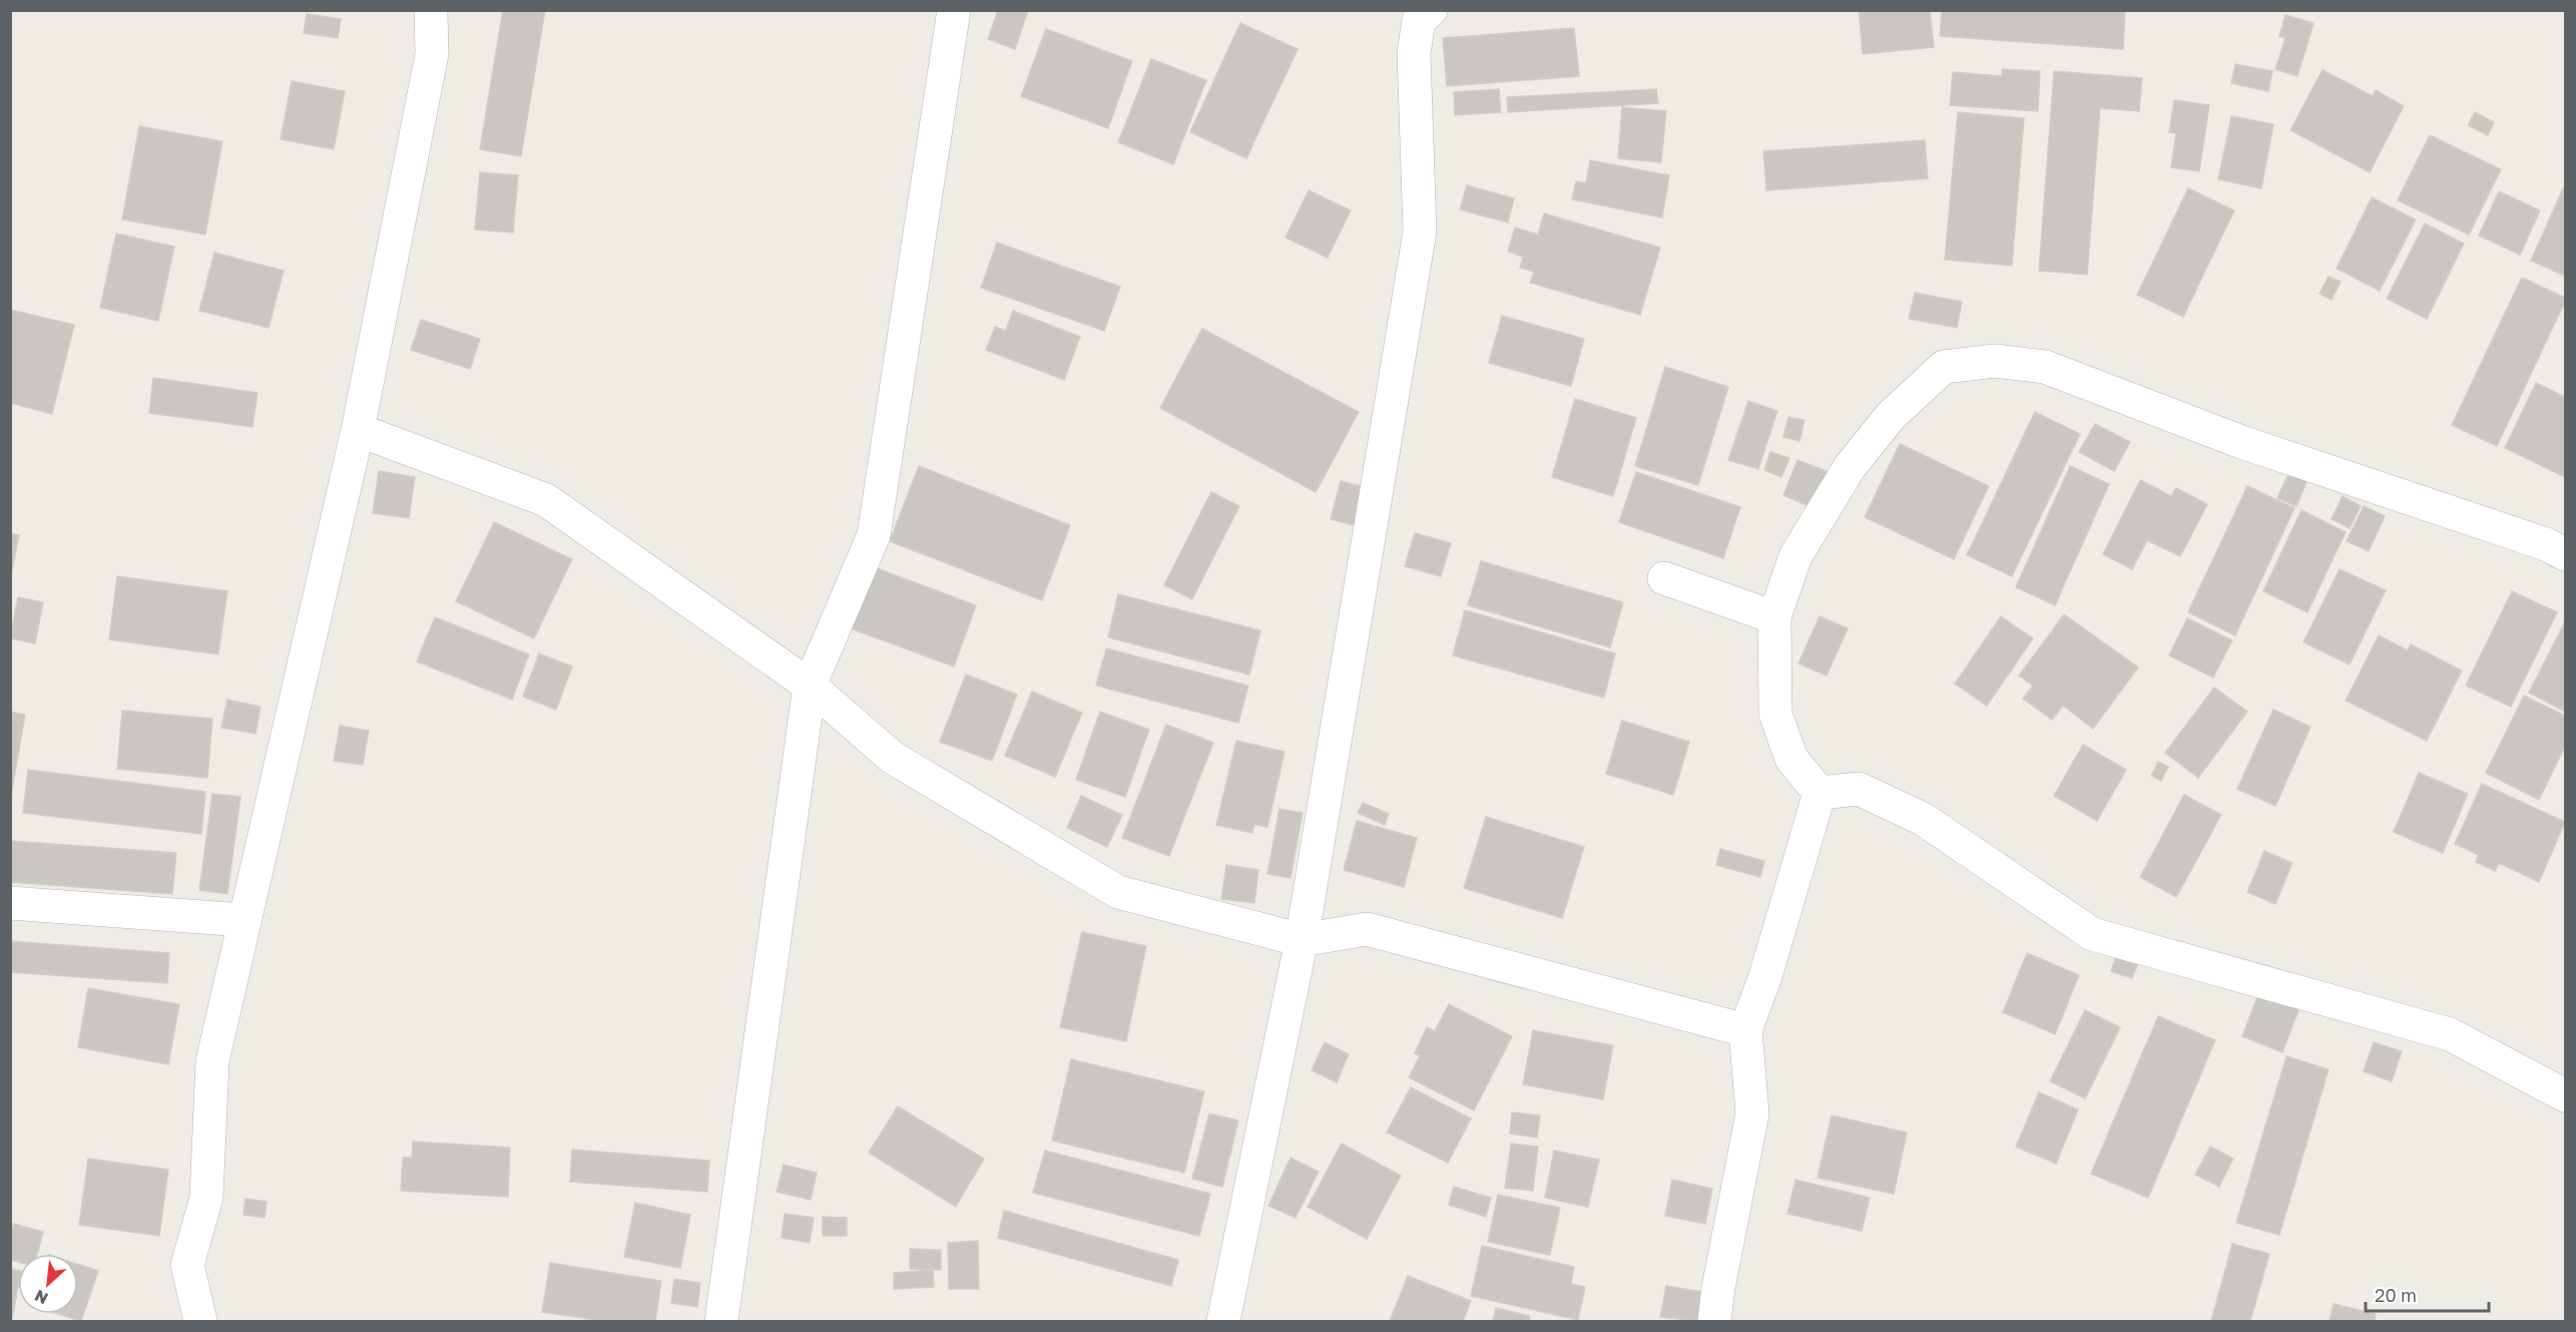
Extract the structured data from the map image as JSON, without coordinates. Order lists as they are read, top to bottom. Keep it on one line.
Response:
{"scale_bar":"20 m","north":"bottom left"}
